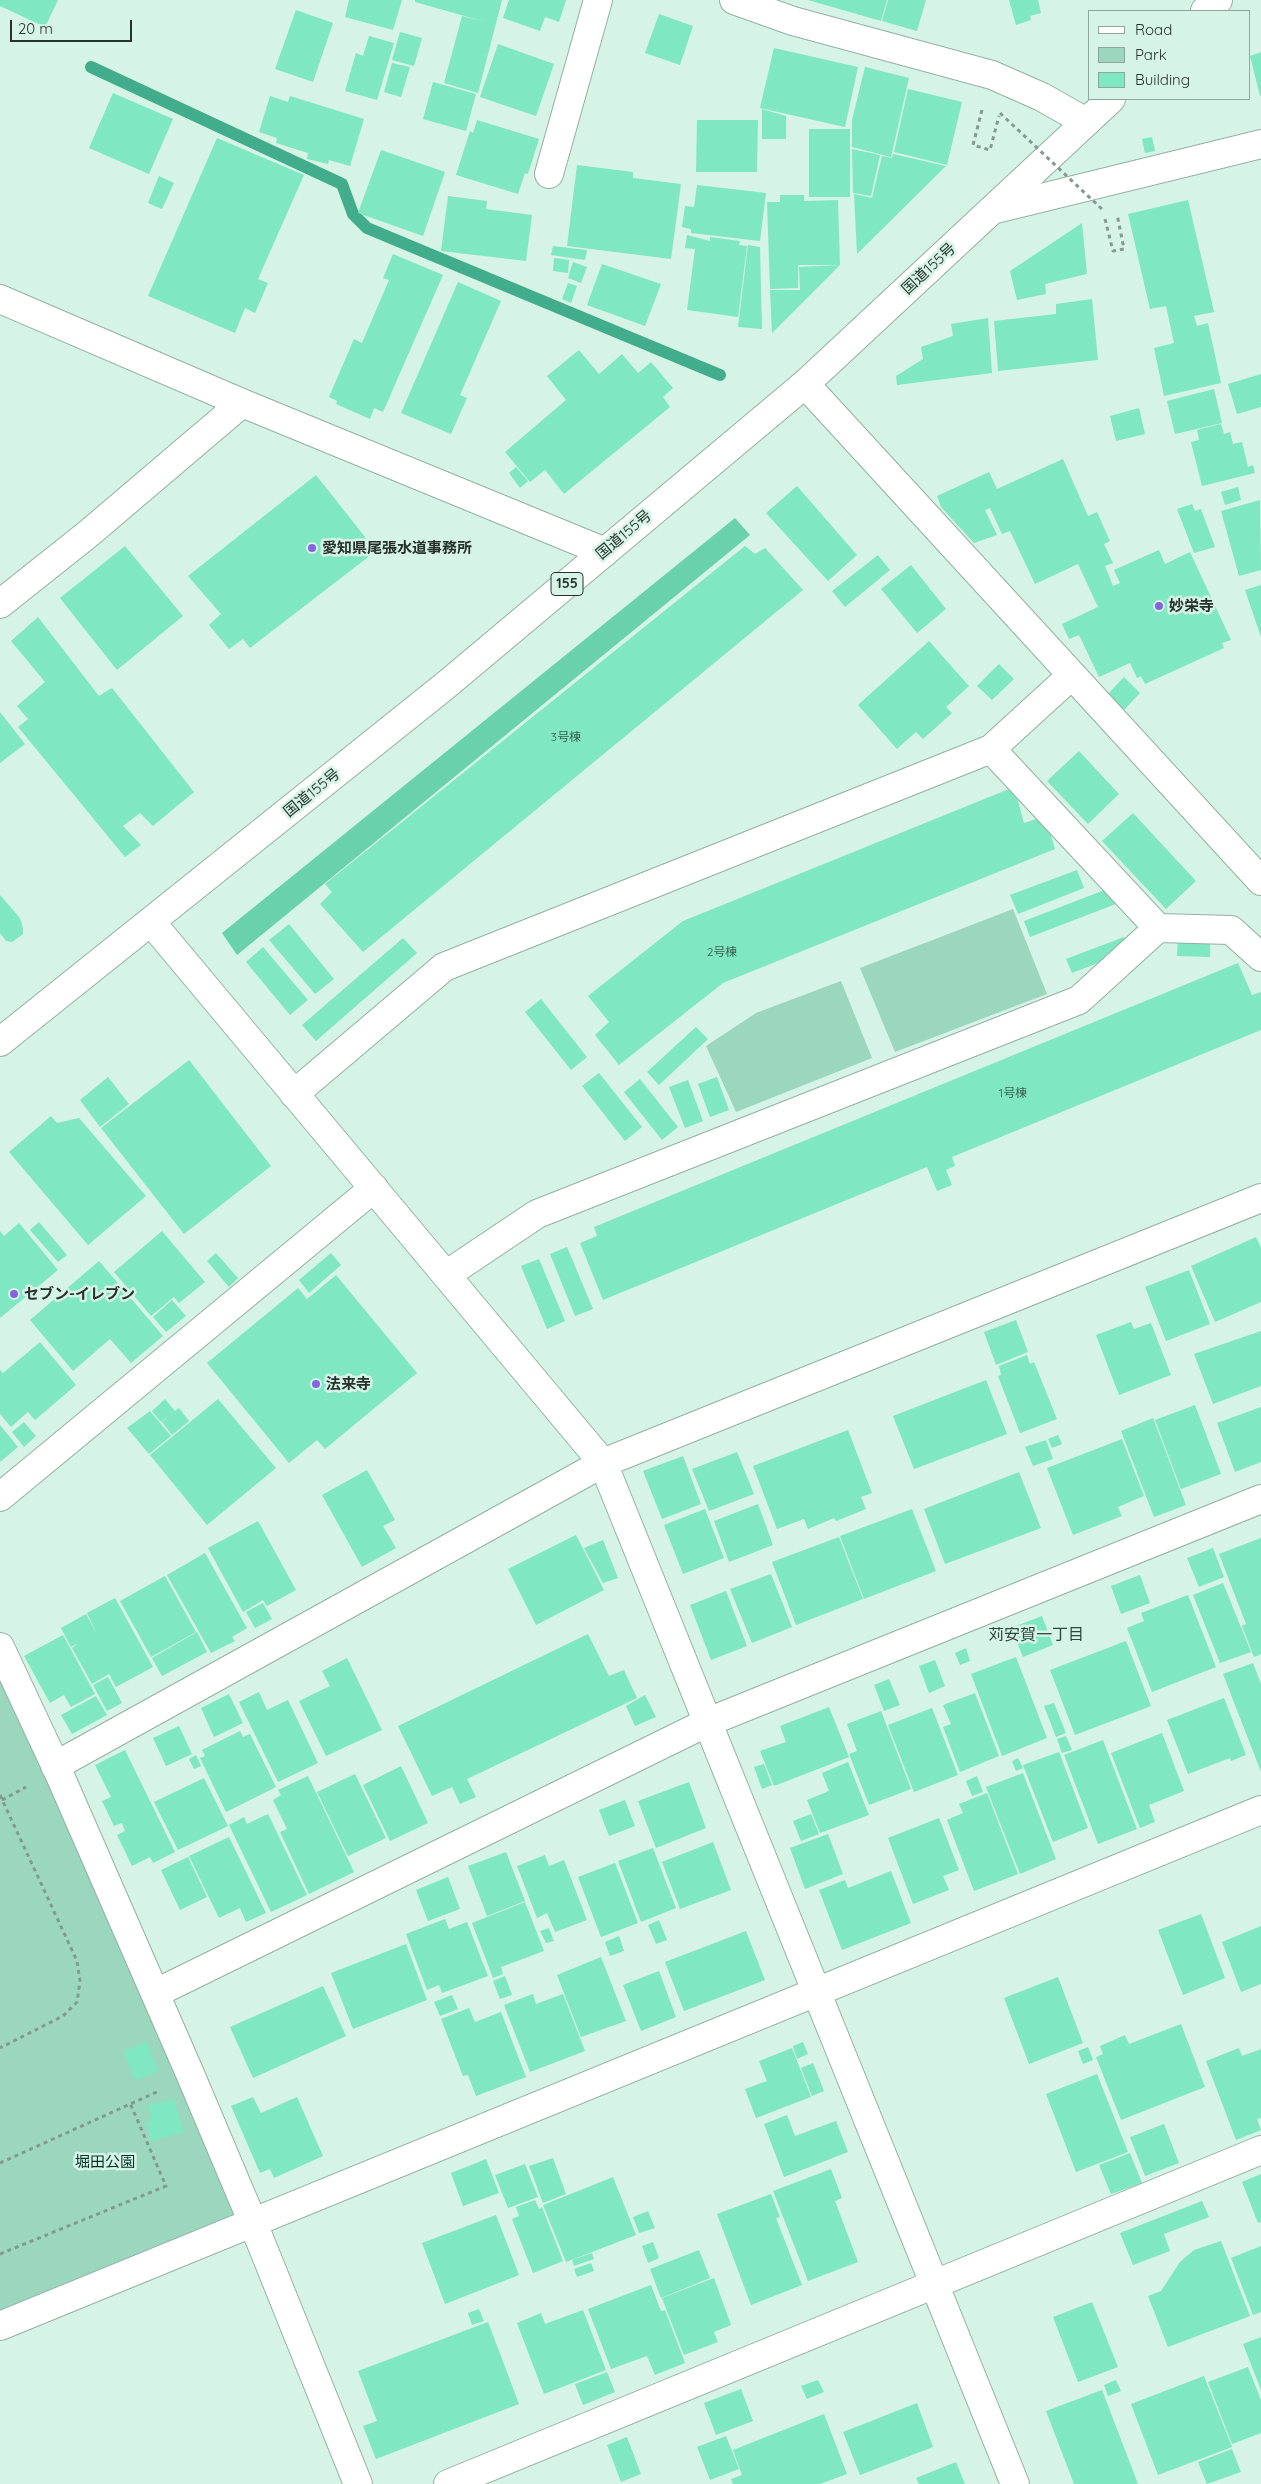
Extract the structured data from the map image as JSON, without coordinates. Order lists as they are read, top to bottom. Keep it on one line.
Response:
{"streets":{"main road":["国道155号","155"]},"districts":["苅安賀一丁目"],"parks":["堀田公園"],"places":["愛知県尾張水道事務所","妙栄寺","セブン-イレブン","法来寺"],"house_numbers":["3号棟","2号棟","1号棟"],"legend":["Road","Park","Building"],"scale_bar":"20 m"}
